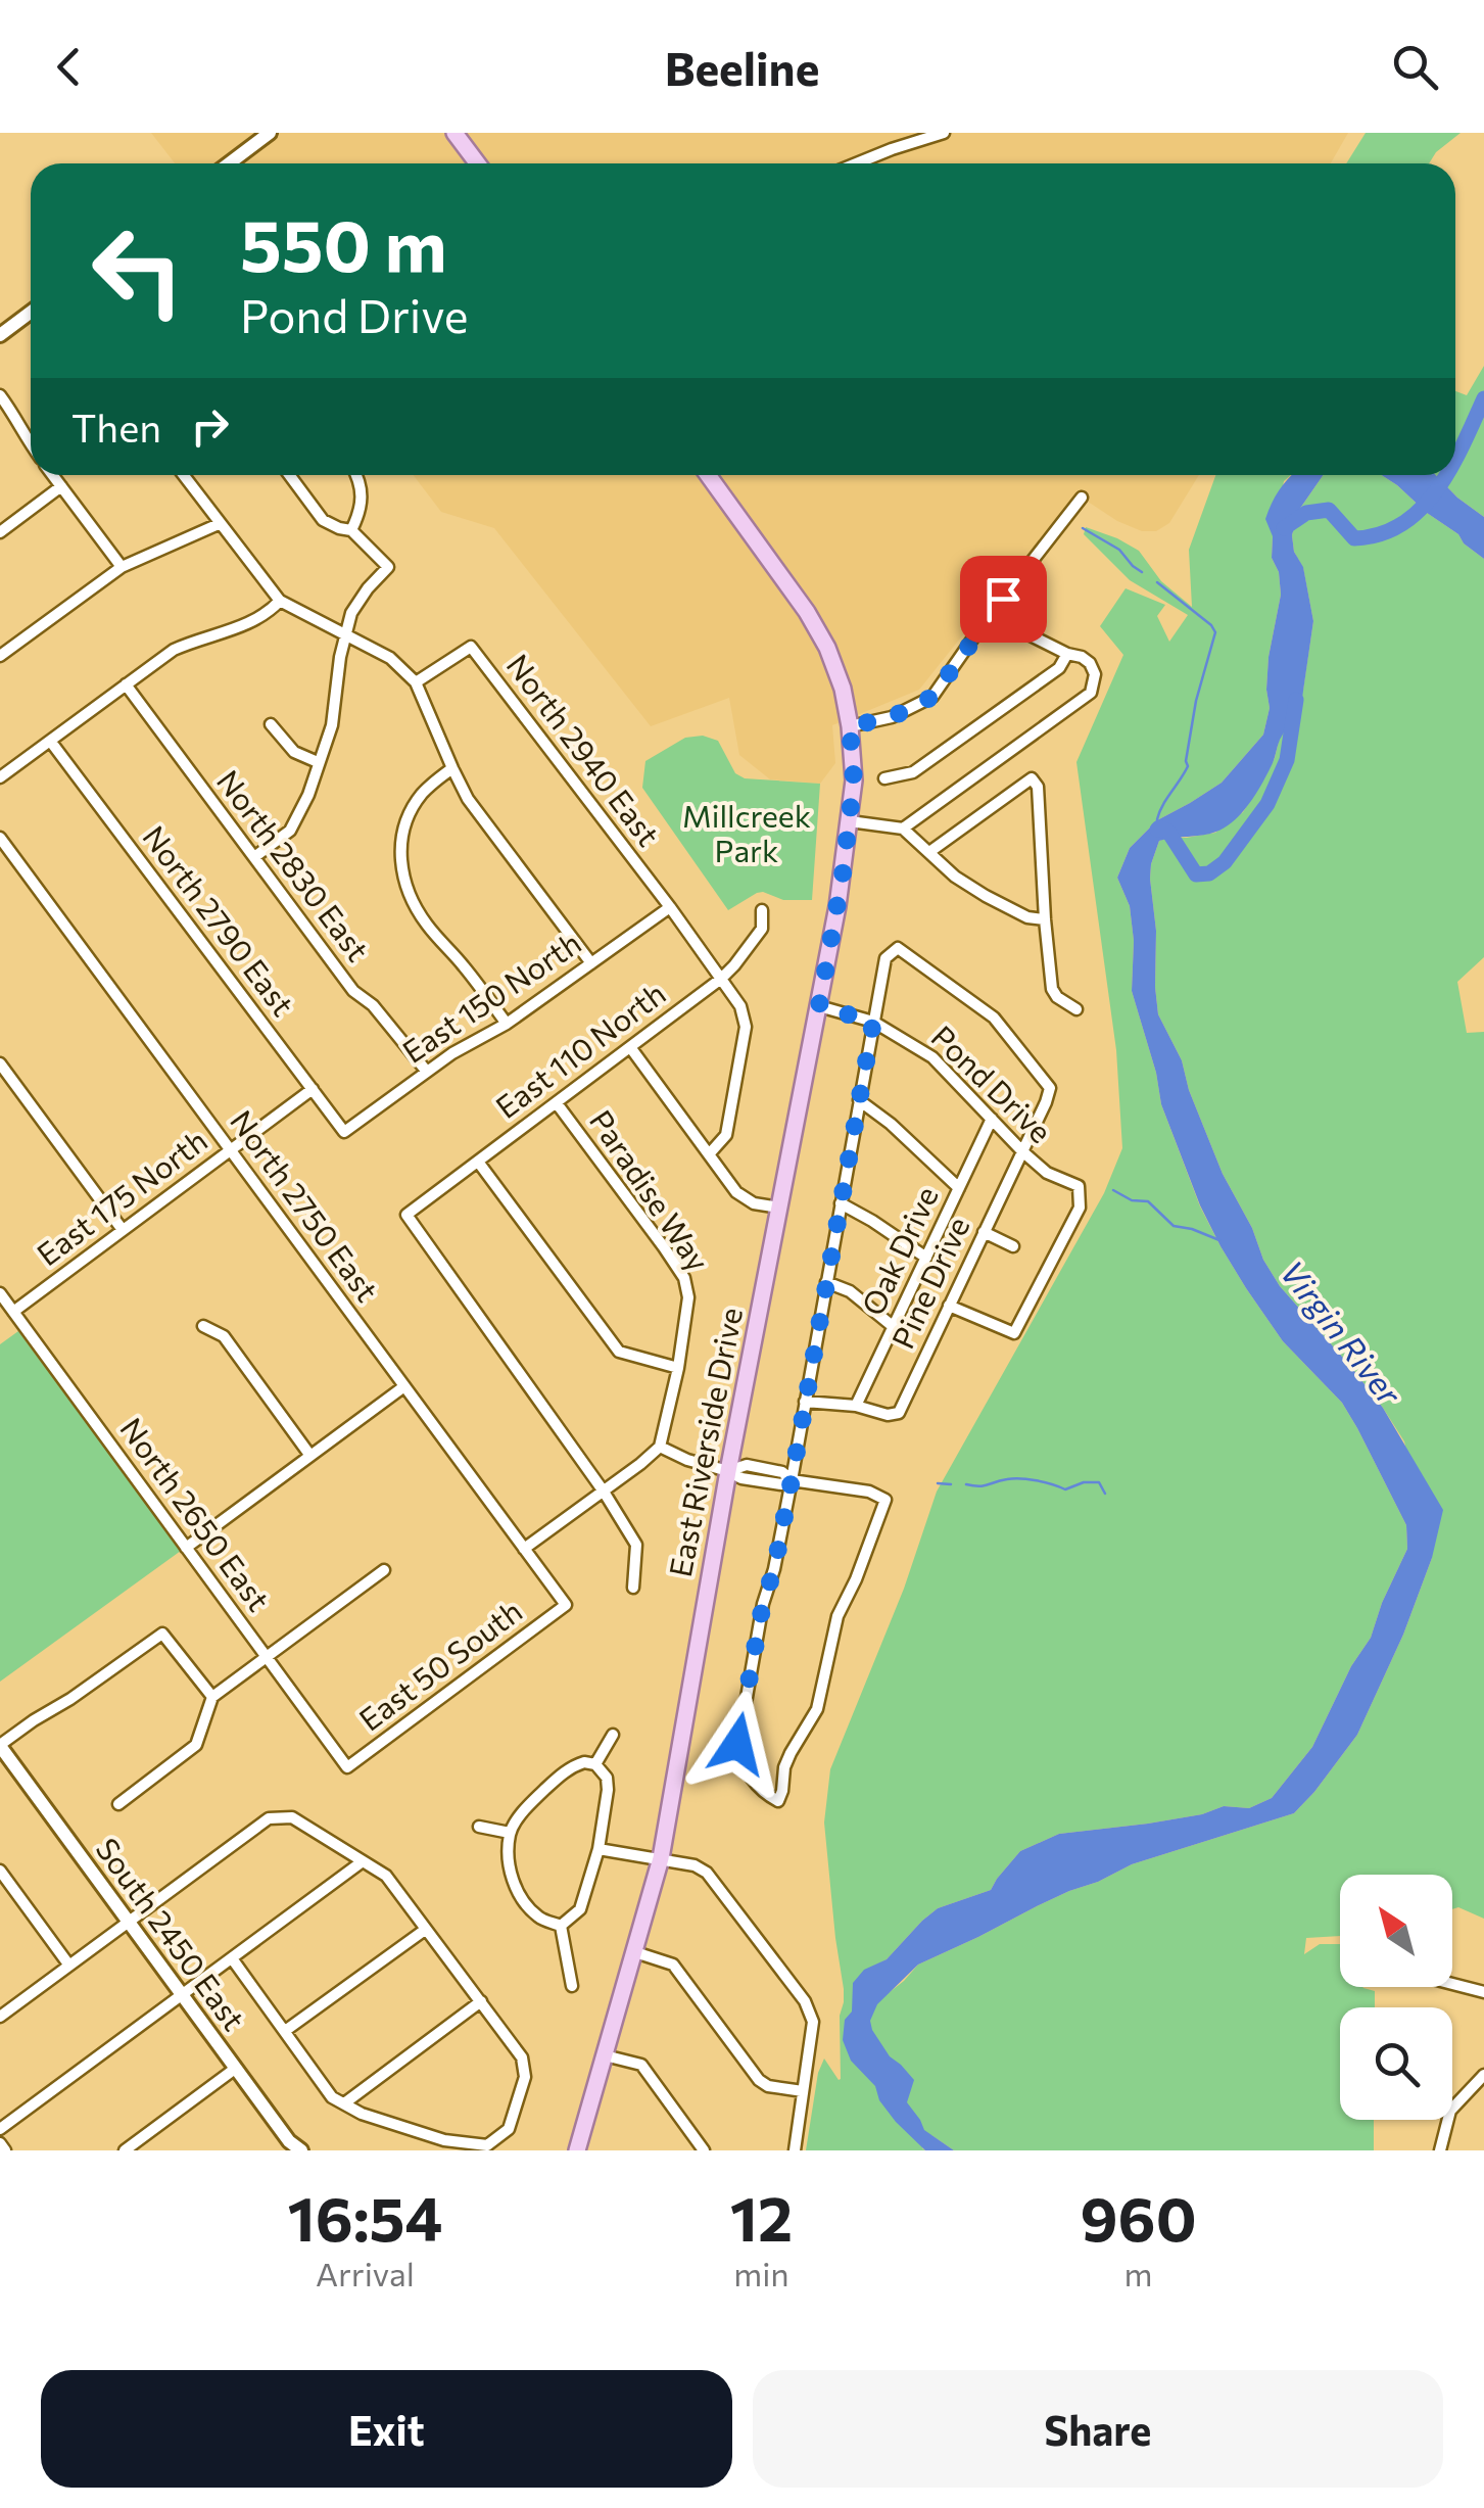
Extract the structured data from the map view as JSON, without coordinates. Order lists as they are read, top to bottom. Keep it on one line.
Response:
{"streets":{"main road":["East Riverside Drive"],"street":["North 2940 East","North 2830 East","North 2790 East","East 150 North","East 110 North","Pond Drive","Paradise Way","East 175 North","North 2750 East","Oak Drive","Pine Drive","North 2650 East","East 50 South","South 2450 East"]},"crossings":[["North 2940 East","East 150 North"],["North 2940 East","East 110 North"],["North 2830 East","East 150 North"],["North 2790 East","East 150 North"],["North 2790 East","East 175 North"],["East 110 North","Paradise Way"],["Pond Drive","Oak Drive"],["Pond Drive","Pine Drive"],["Pond Drive","East Riverside Drive"],["East 175 North","North 2750 East"],["East 175 North","North 2650 East"],["North 2750 East","East 50 South"],["Oak Drive","Pine Drive"],["North 2650 East","East 50 South"]],"water":["Virgin River"],"parks":["Millcreek Park"],"north":"top left","page":{"header":"Beeline","turn":["550 m","Pond Drive"],"then":"Then","eta":["16:54","Arrival","12","min","960","m"],"buttons":["Exit","Share"]}}
